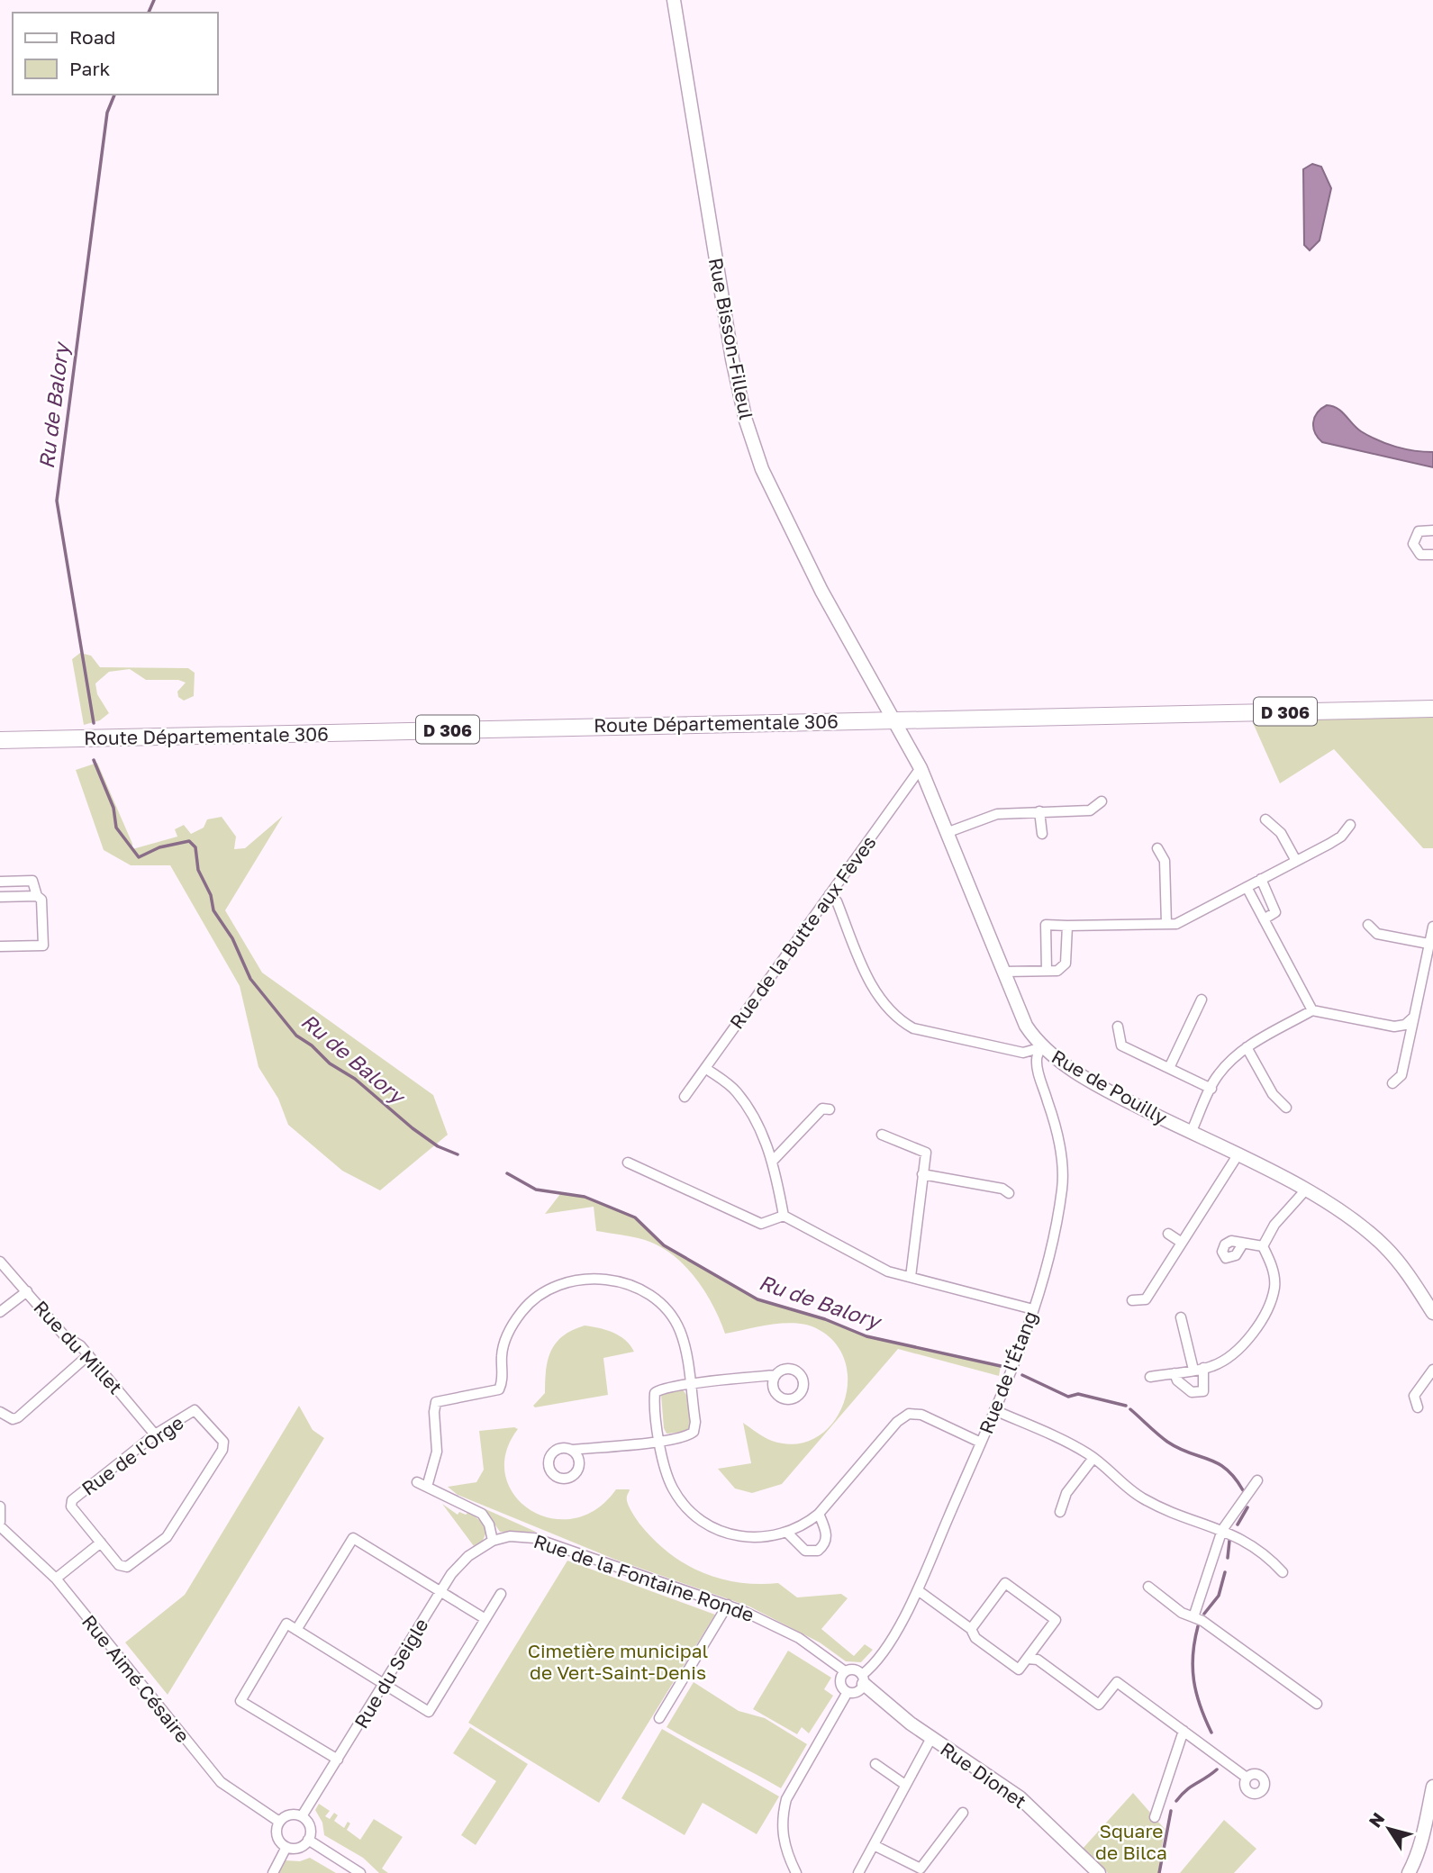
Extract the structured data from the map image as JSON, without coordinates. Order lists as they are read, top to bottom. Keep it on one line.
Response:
{"streets":{"main road":["D 306","Route Départementale 306"],"street":["Rue Bisson-Filleul","Rue de la Butte aux Fèves","Rue de Pouilly","Rue du Millet","Rue de l'Étang","Rue de l'Orge","Rue de la Fontaine Ronde","Rue du Seigle","Rue Aimé Césaire","Rue Dionet"]},"crossings":[["Rue Bisson-Filleul","Route Départementale 306"],["Rue Bisson-Filleul","Rue de Pouilly"],["Route Départementale 306","Rue de Pouilly"],["Rue de la Butte aux Fèves","Rue de Pouilly"],["Rue de Pouilly","Rue de l'Étang"],["Rue du Millet","Rue de l'Orge"],["Rue de l'Étang","Rue de la Fontaine Ronde"],["Rue de l'Étang","Rue Dionet"],["Rue de la Fontaine Ronde","Rue du Seigle"],["Rue de la Fontaine Ronde","Rue Dionet"],["Rue du Seigle","Rue Aimé Césaire"]],"water":["Ru de Balory"],"parks":["Cimetière municipal de Vert-Saint-Denis","Square de Bilca"],"legend":["Road","Park"],"north":"top left"}
